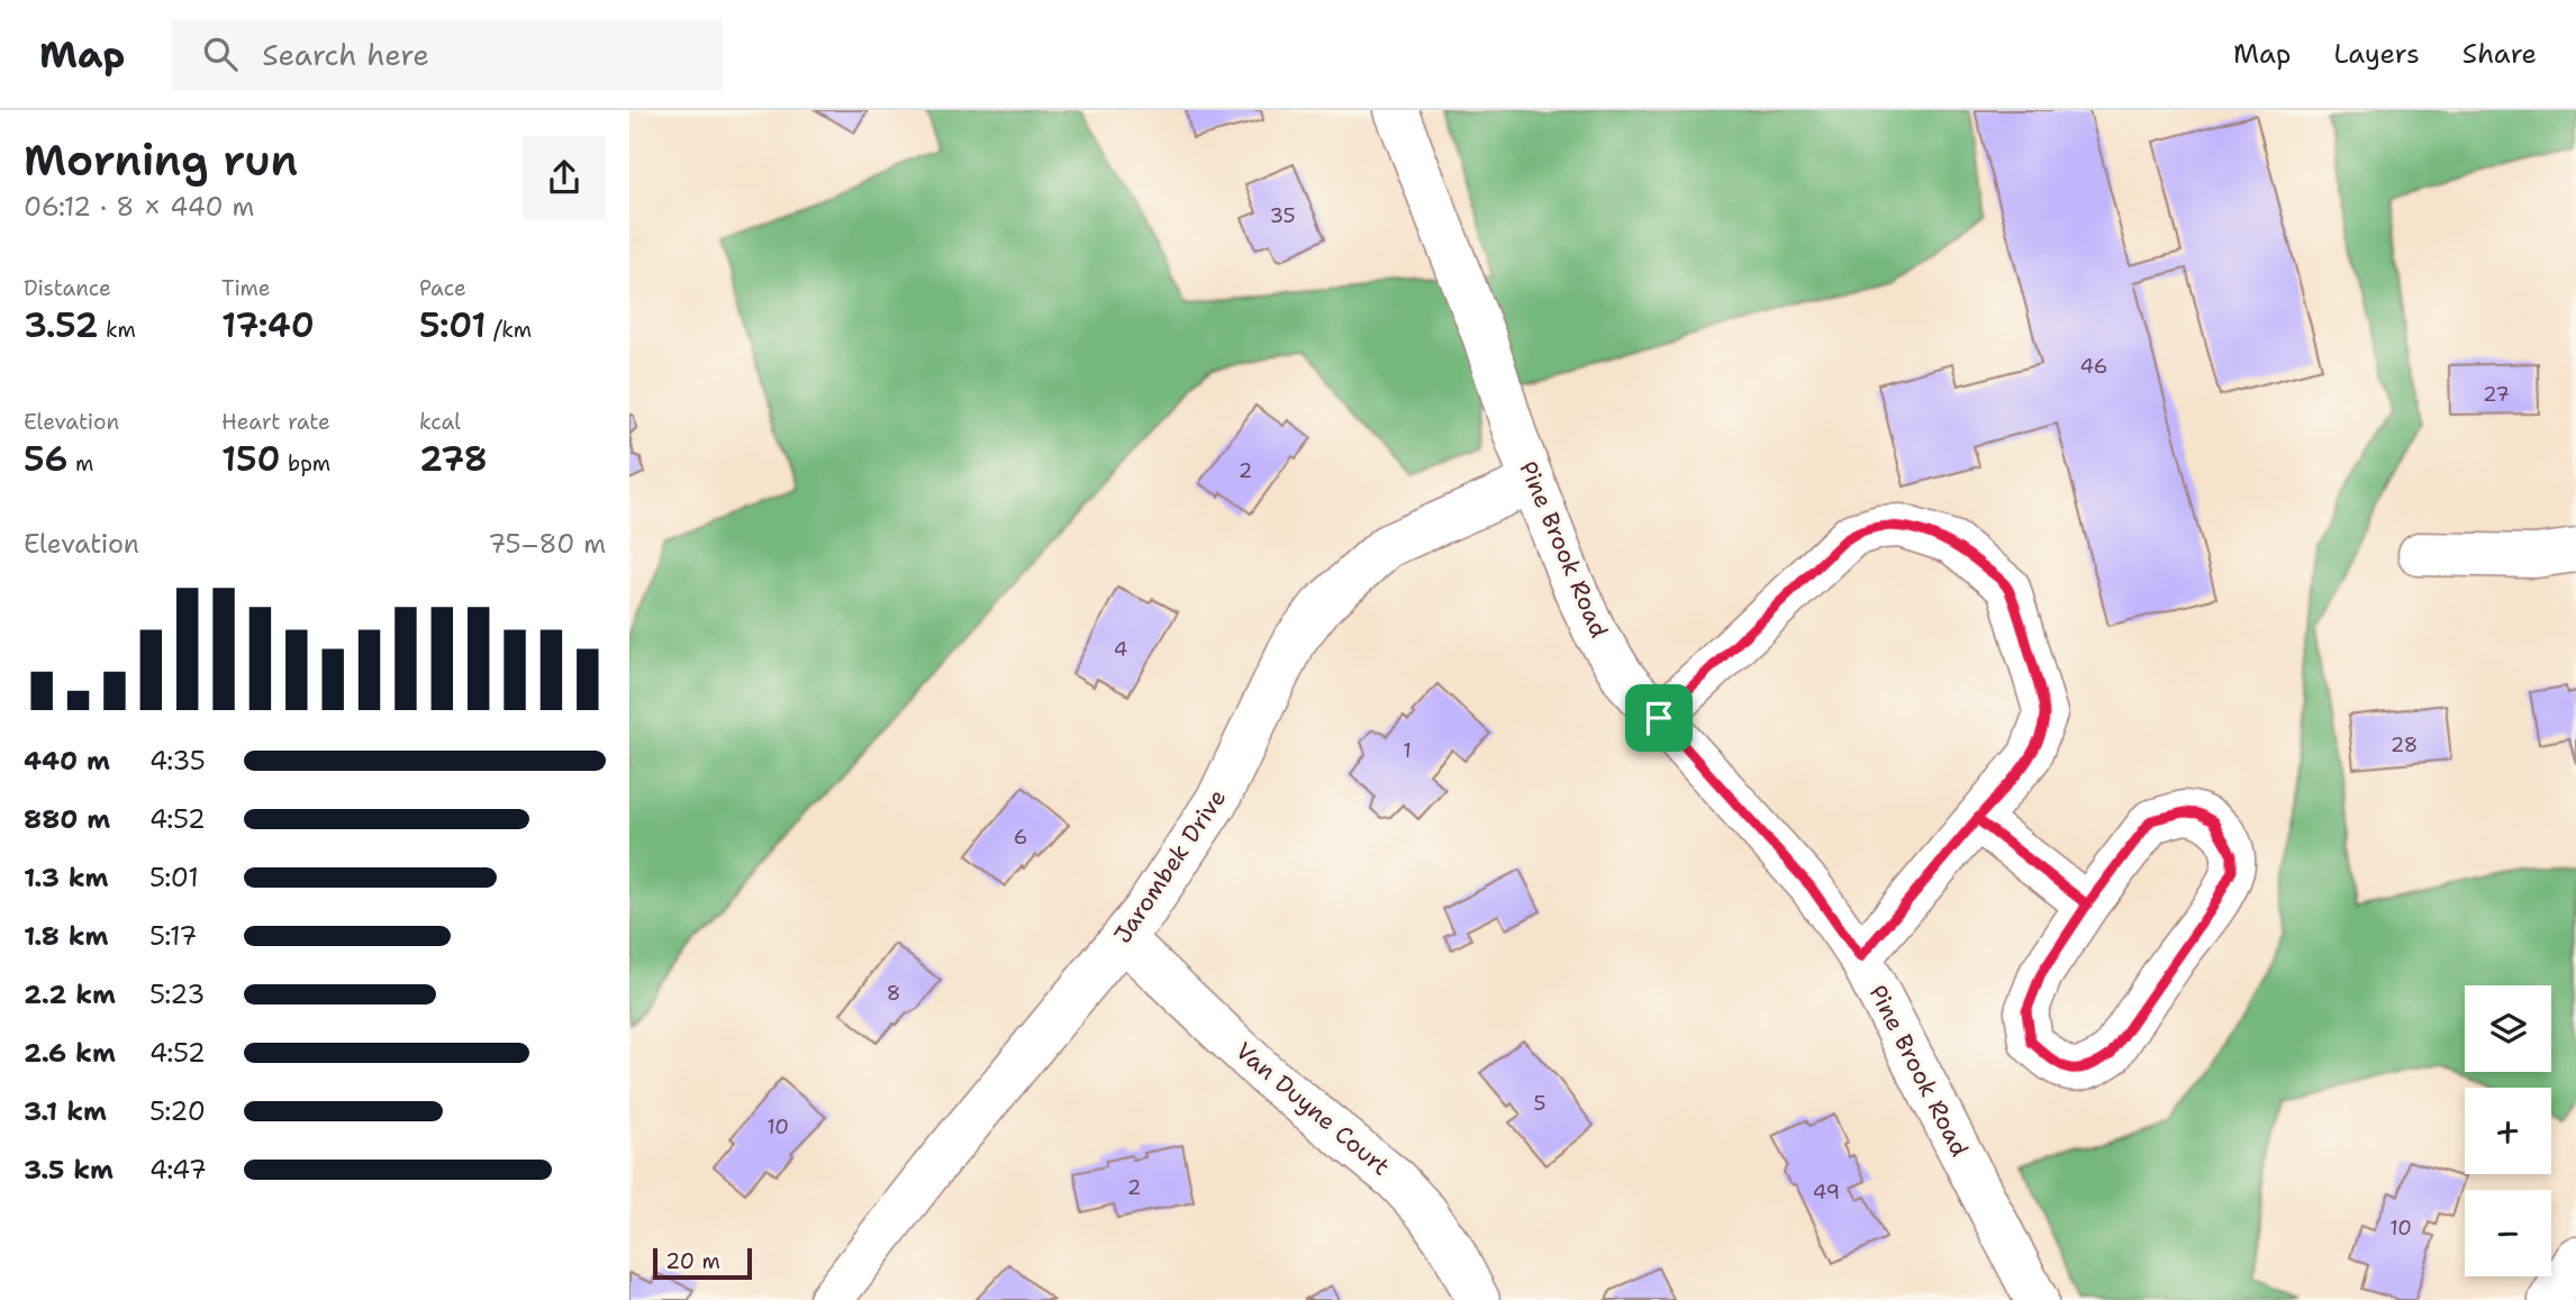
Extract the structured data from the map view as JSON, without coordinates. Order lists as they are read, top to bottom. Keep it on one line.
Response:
{"streets":{"street":["Pine Brook Road","Jarombek Drive","Van Duyne Court"]},"crossings":[["Pine Brook Road","Jarombek Drive"],["Jarombek Drive","Van Duyne Court"]],"house_numbers":["35","46","27","2","4","28","1","6","8","5","10","2","49","10"],"scale_bar":"20 m","page":{"header":"Map","search":"Search here","nav":["Map","Layers","Share"],"heading":["Morning run","06:12 · 8 × 440 m"],"stats":[["Distance","3.52 km"],["Time","17:40"],["Pace","5:01 /km"],["Elevation","56 m"],["Heart rate","150 bpm"],["kcal","278"]],"chart":["Elevation","75–80 m"],"list":[{"name":"440 m","note":"4:35"},{"name":"880 m","note":"4:52"},{"name":"1.3 km","note":"5:01"},{"name":"1.8 km","note":"5:17"},{"name":"2.2 km","note":"5:23"},{"name":"2.6 km","note":"4:52"},{"name":"3.1 km","note":"5:20"},{"name":"3.5 km","note":"4:47"}],"map_buttons":["+","−"],"scale":"20 m"}}
